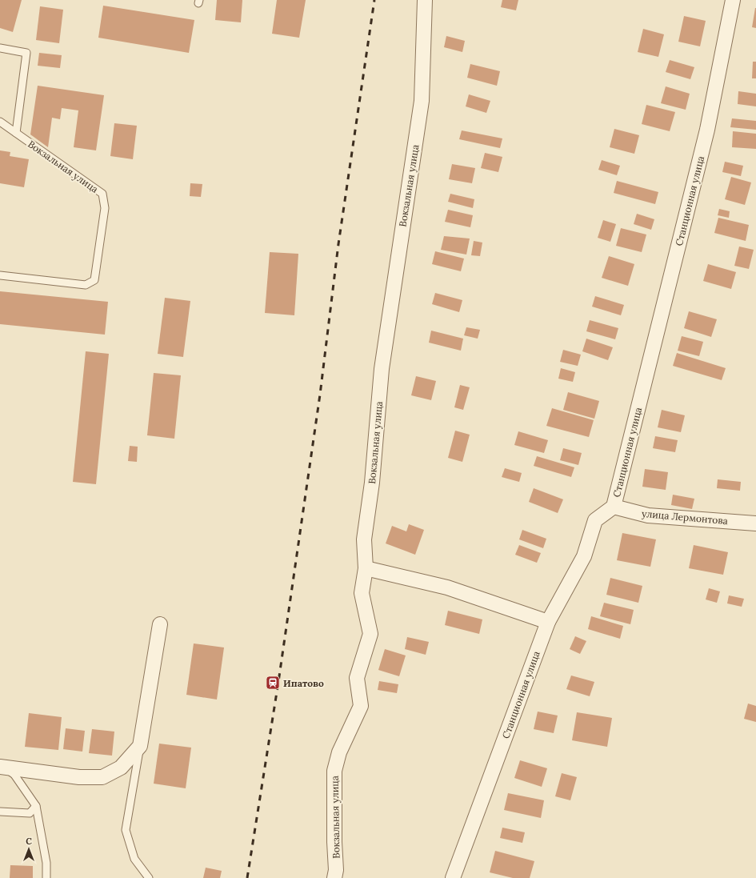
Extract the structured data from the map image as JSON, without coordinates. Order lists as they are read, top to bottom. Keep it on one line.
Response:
{"streets":{"street":["Вокзальная улица","Станционная улица","улица Лермонтова"]},"crossings":[["Станционная улица","улица Лермонтова"]],"places":{"station":["Ипатово"]},"north":"top"}
